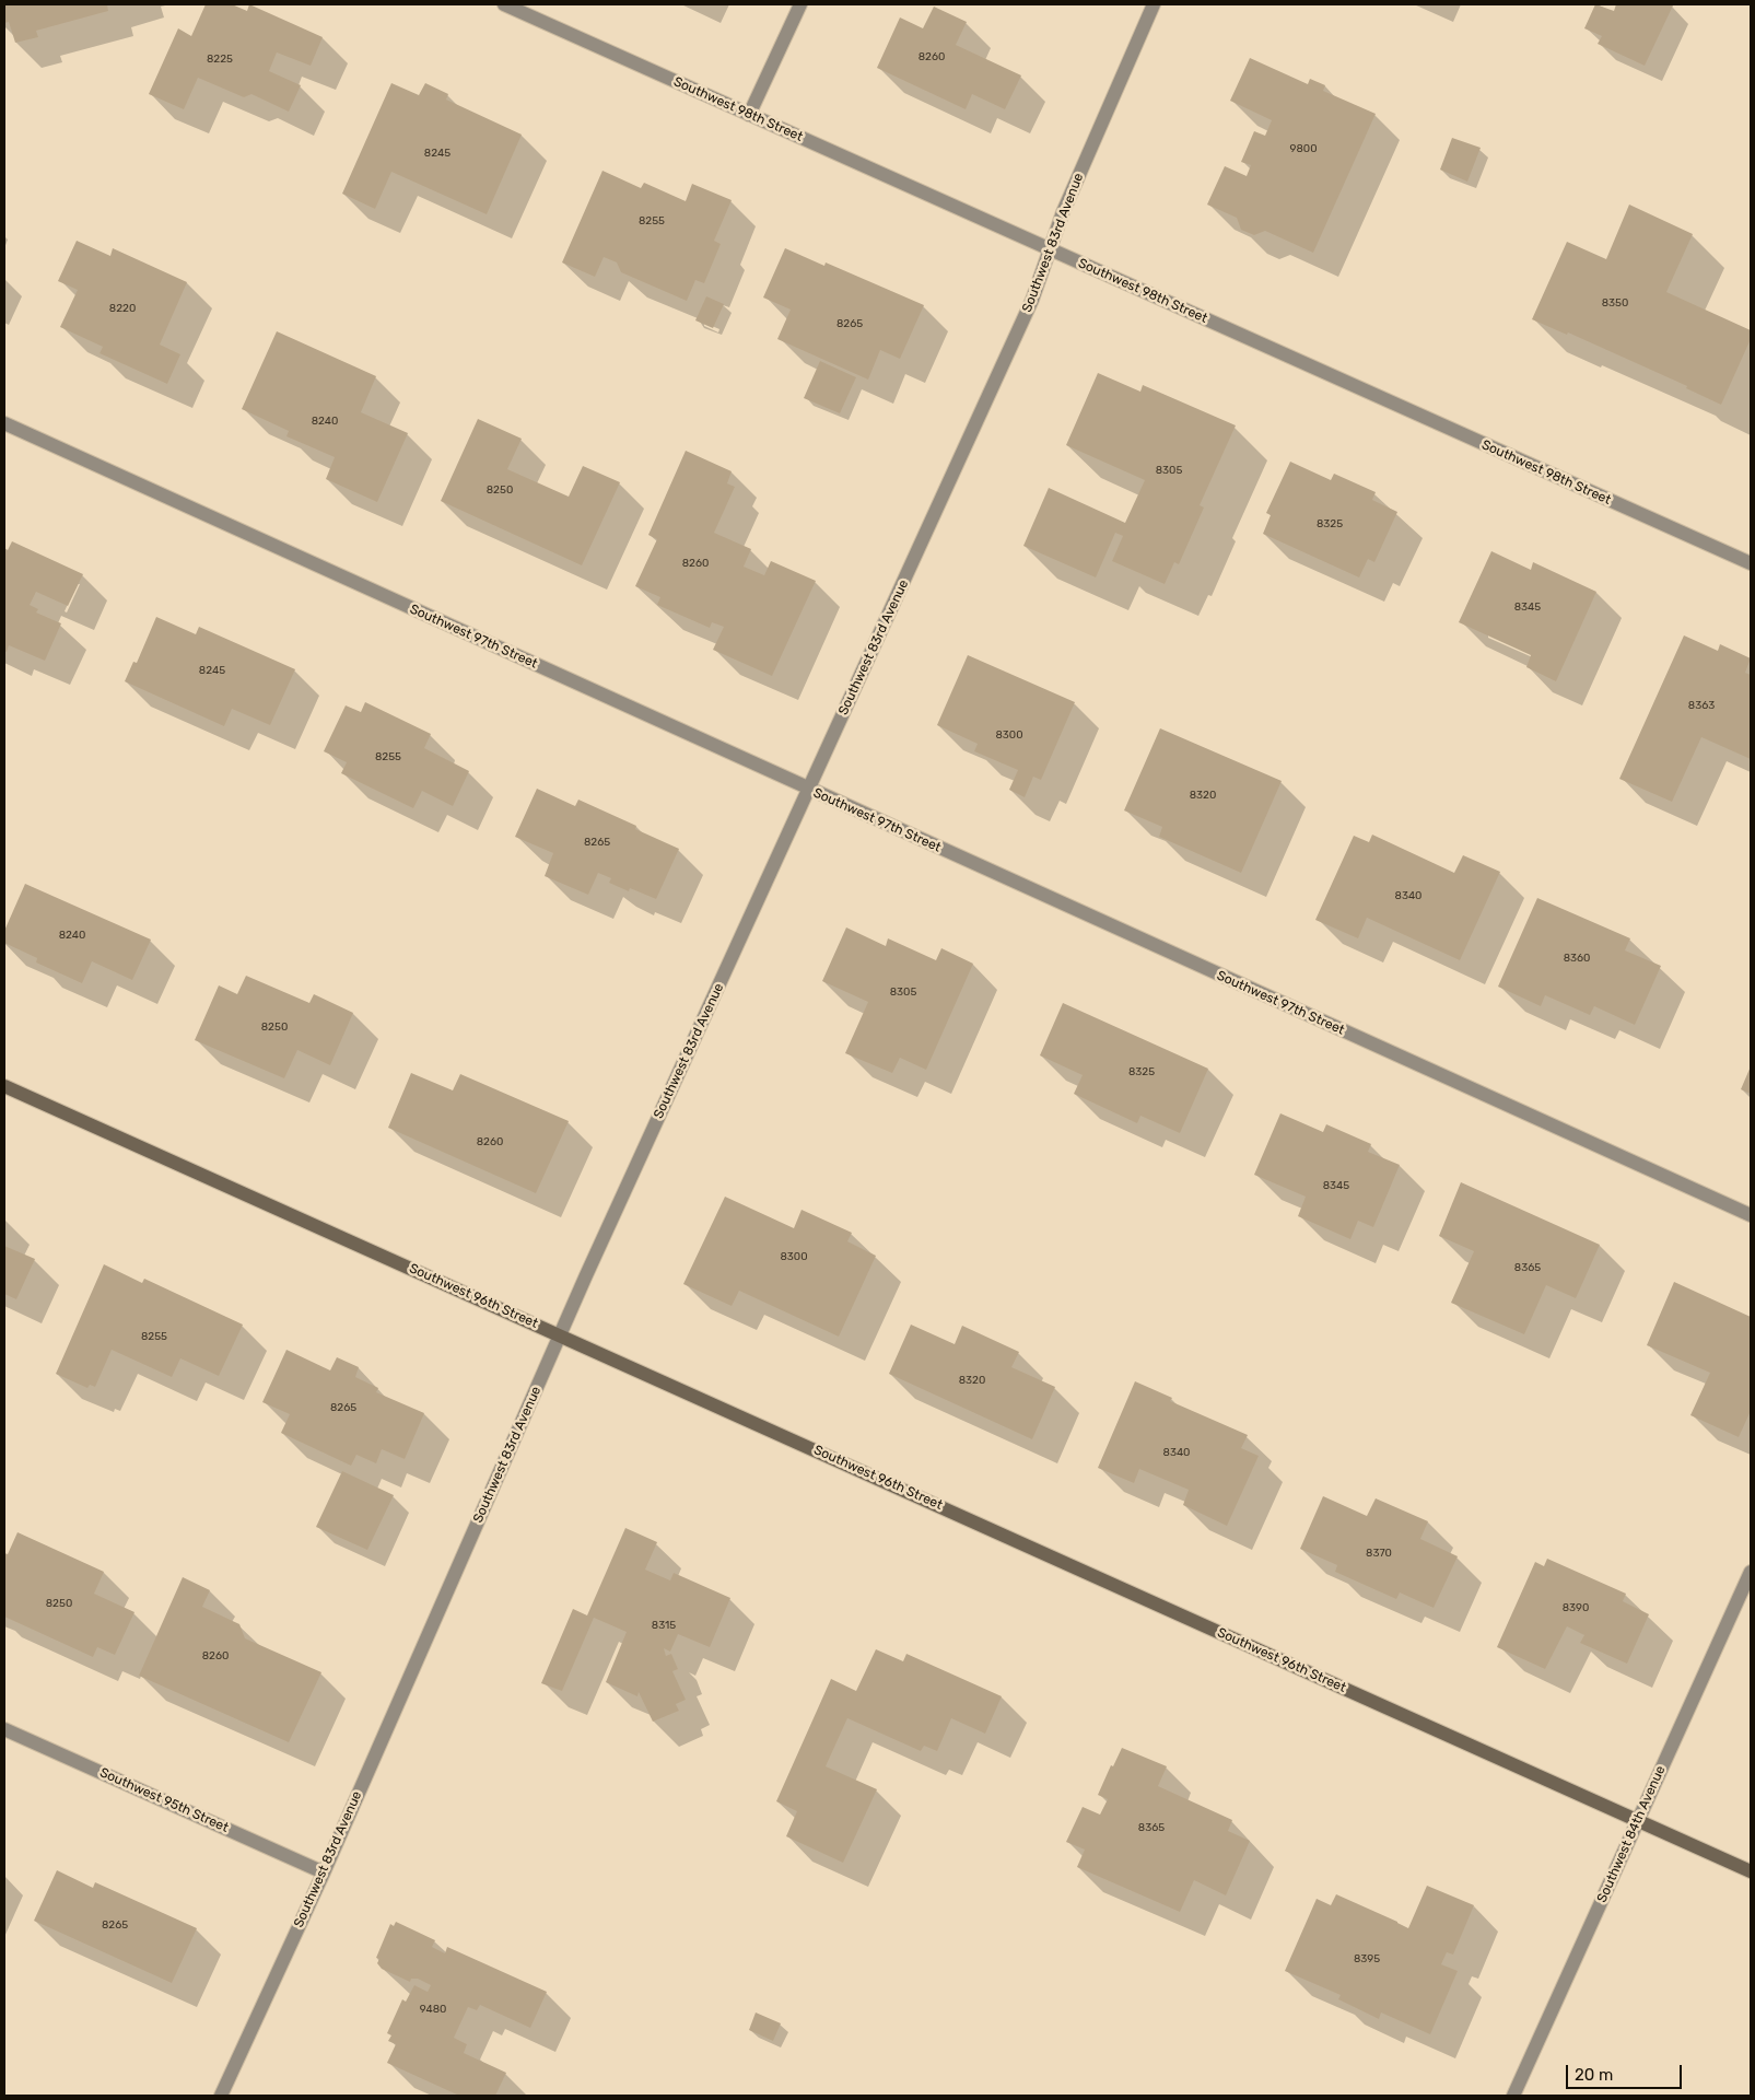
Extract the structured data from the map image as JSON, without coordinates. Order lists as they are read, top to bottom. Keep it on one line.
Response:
{"streets":{"street":["Southwest 98th Street","Southwest 83rd Avenue","Southwest 97th Street","Southwest 96th Street","Southwest 95th Street","Southwest 84th Avenue"]},"crossings":[["Southwest 98th Street","Southwest 83rd Avenue"],["Southwest 83rd Avenue","Southwest 97th Street"],["Southwest 83rd Avenue","Southwest 96th Street"],["Southwest 83rd Avenue","Southwest 95th Street"],["Southwest 96th Street","Southwest 84th Avenue"]],"house_numbers":["8260","8225","9800","8245","8255","8350","8220","8265","8240","8305","8250","8325","8260","8345","8245","8363","8300","8255","8320","8265","8340","8240","8360","8305","8250","8325","8260","8345","8300","8365","8255","8320","8265","8340","8370","8250","8390","8315","8260","8365","8265","8395","9480"],"scale_bar":"20 m"}
